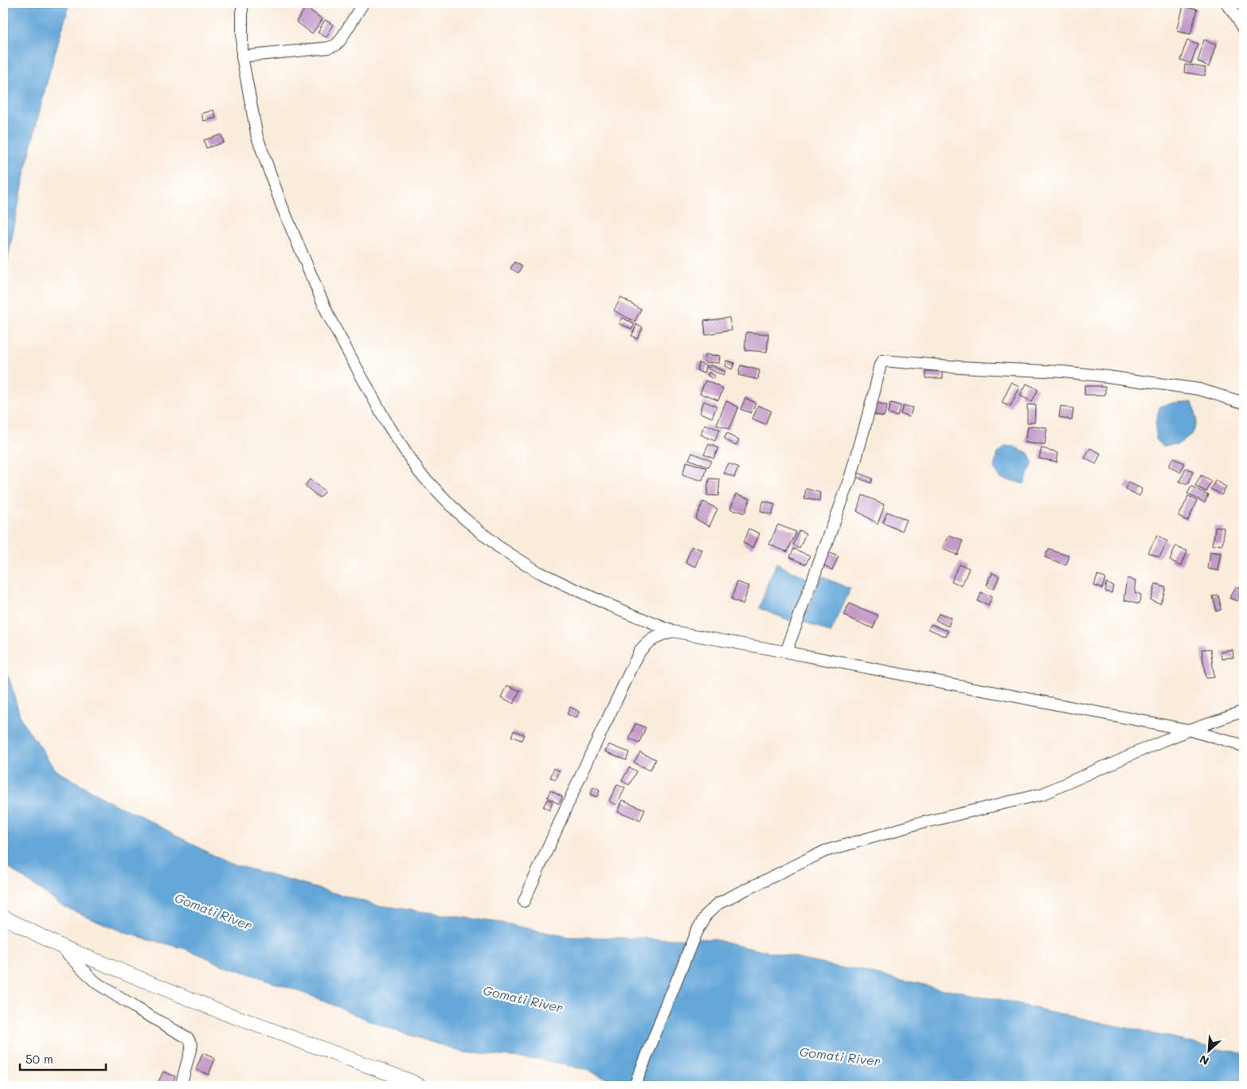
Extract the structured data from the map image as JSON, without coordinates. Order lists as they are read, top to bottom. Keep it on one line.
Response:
{"water":["Gomati River"],"scale_bar":"50 m","north":"bottom left"}
